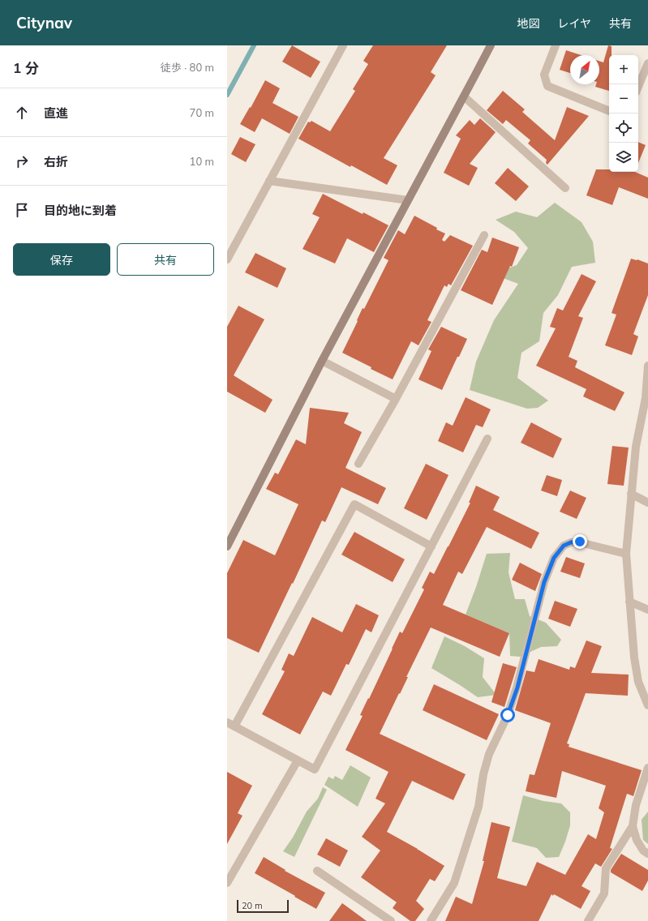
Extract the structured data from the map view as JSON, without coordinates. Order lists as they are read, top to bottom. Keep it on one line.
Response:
{"scale_bar":"20 m","north":"top right","page":{"header":"Citynav","nav":["地図","レイヤ","共有"],"heading":["1 分","徒歩 · 80 m"],"map_buttons":["+","−"],"list":[["直進","70 m"],["右折","10 m"],"目的地に到着"],"buttons":["保存","共有"],"scale":"20 m"}}
